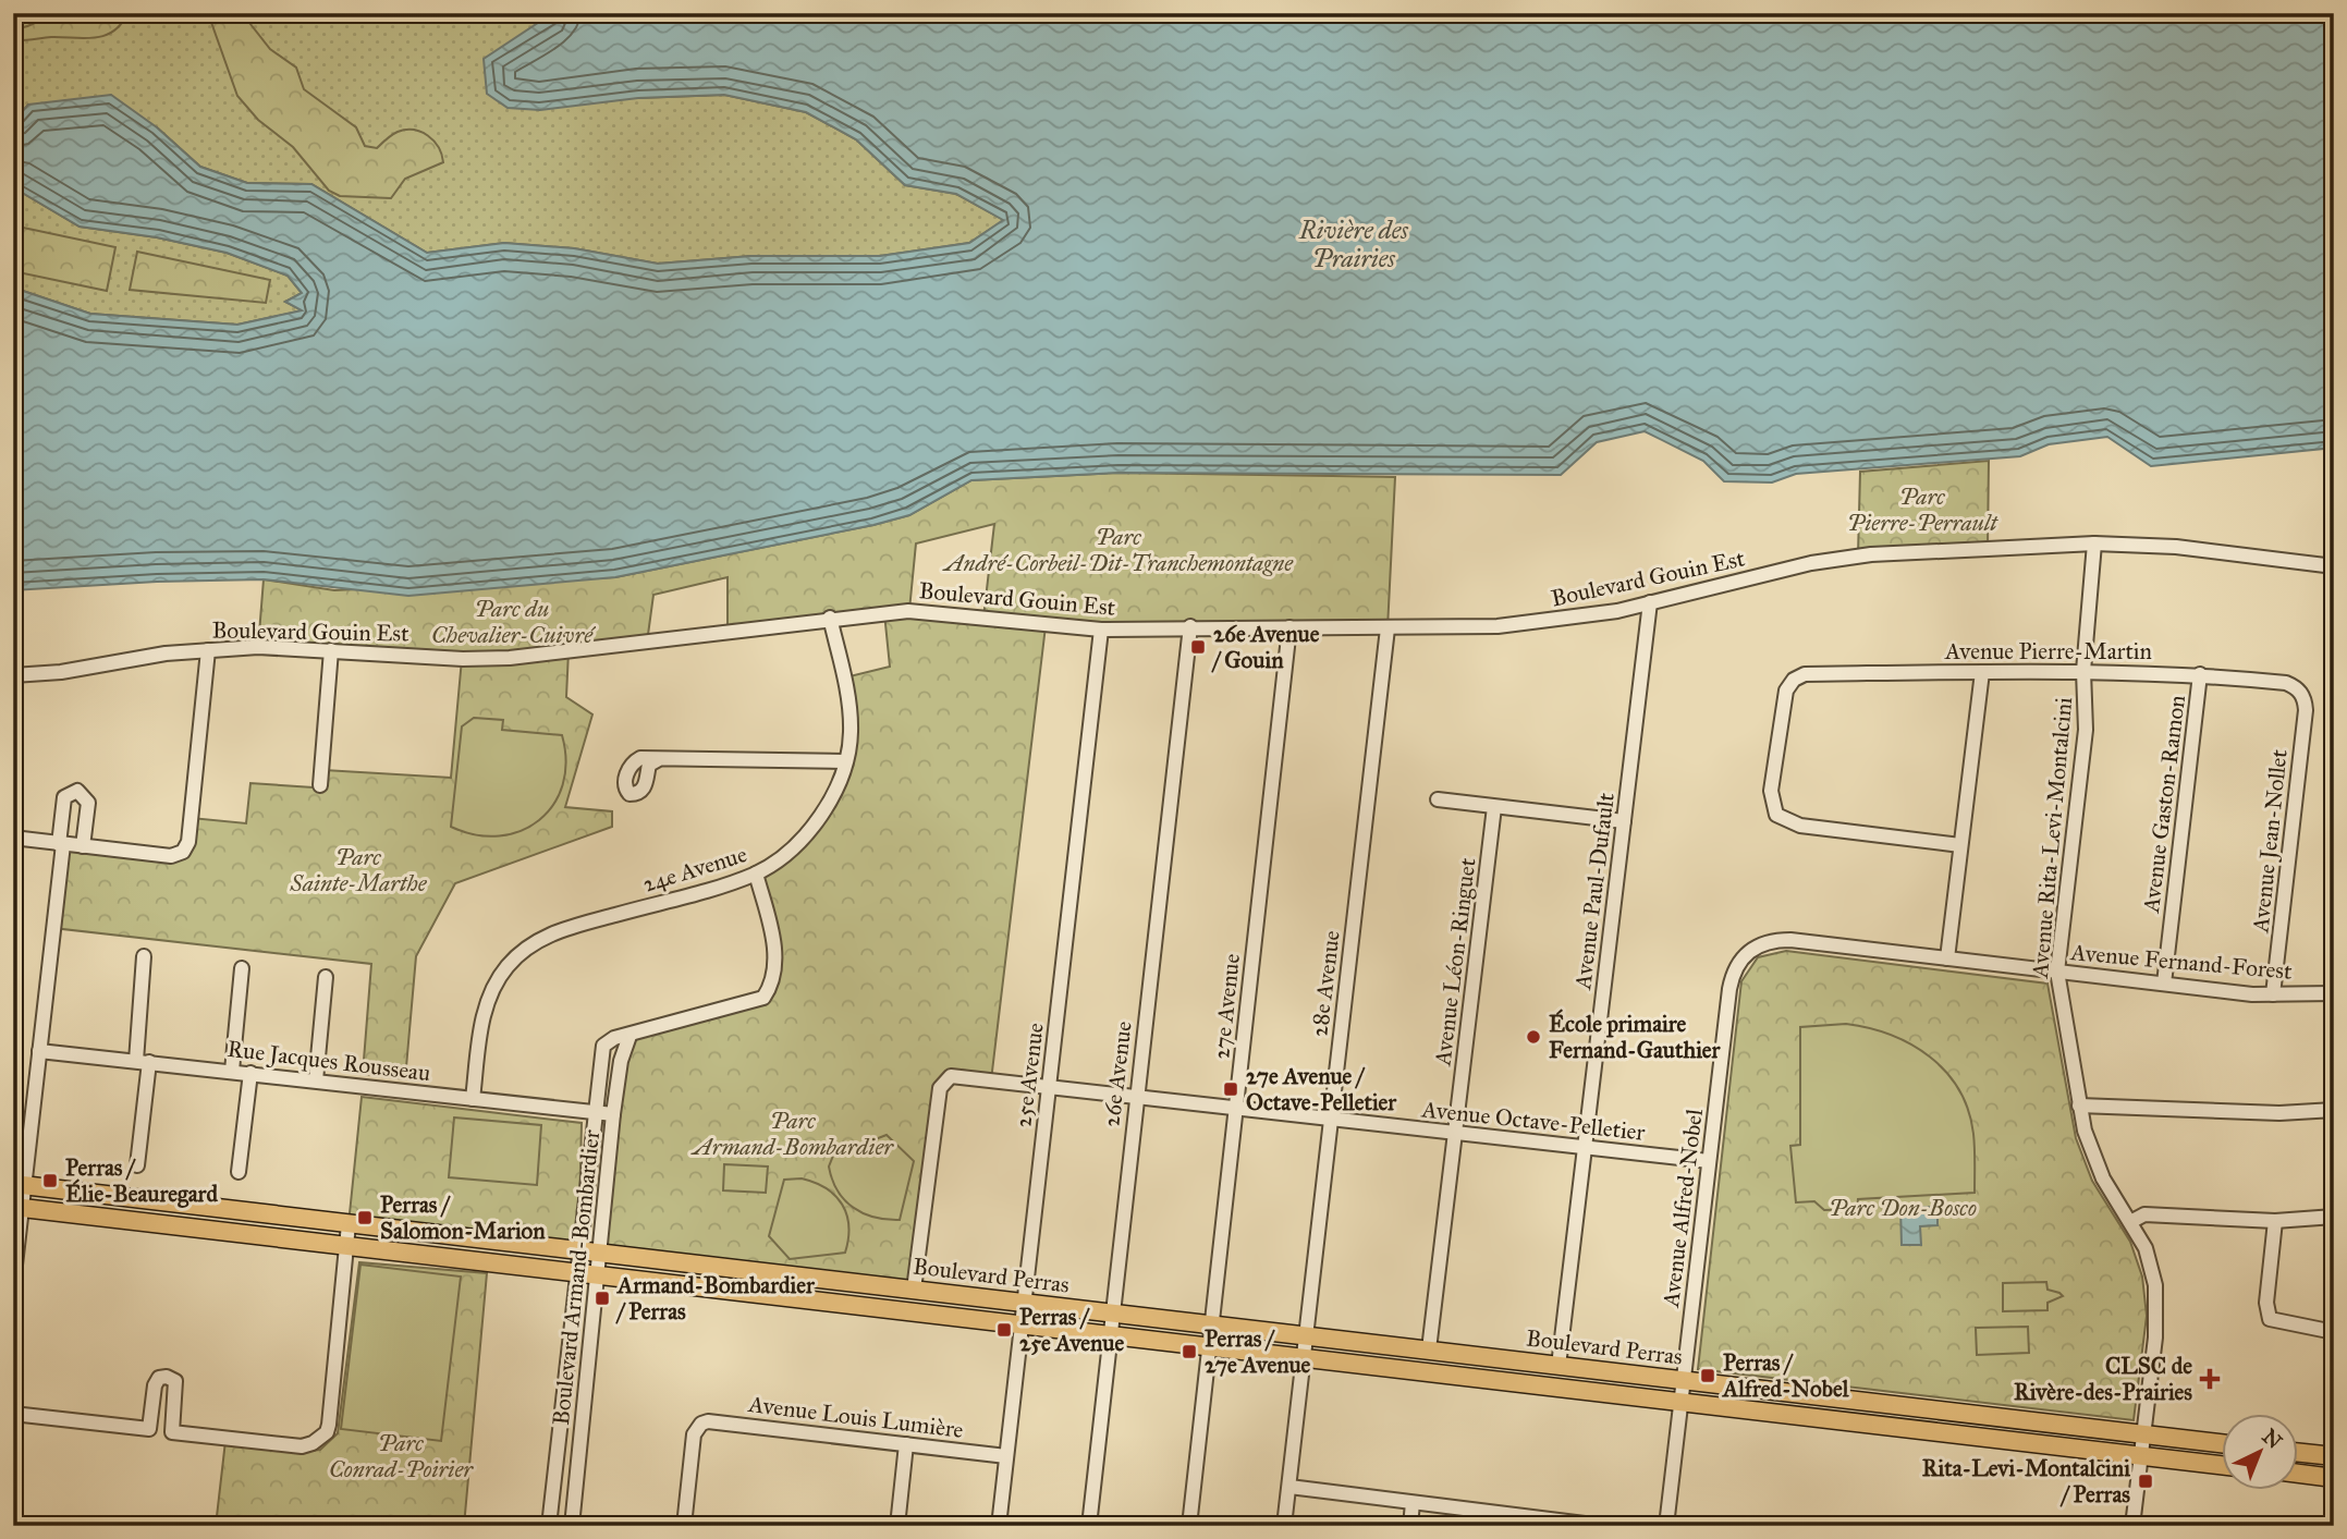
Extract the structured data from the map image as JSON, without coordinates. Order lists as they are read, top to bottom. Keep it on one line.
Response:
{"streets":{"main road":["Boulevard Perras"],"street":["Boulevard Gouin Est","Avenue Pierre-Martin","Avenue Gaston-Ramon","Avenue Rita-Levi-Montalcini","Avenue Jean-Nollet","24e Avenue","Avenue Paul-Dufault","Avenue Léon-Ringuet","Avenue Fernand-Forest","28e Avenue","27e Avenue","Rue Jacques Rousseau","26e Avenue","25e Avenue","Avenue Octave-Pelletier","Avenue Alfred-Nobel","Boulevard Armand-Bombardier","Avenue Louis Lumière"]},"crossings":[["Boulevard Gouin Est","Avenue Rita-Levi-Montalcini"],["Boulevard Gouin Est","24e Avenue"],["Boulevard Gouin Est","Avenue Paul-Dufault"],["Boulevard Gouin Est","28e Avenue"],["Boulevard Gouin Est","27e Avenue"],["Boulevard Gouin Est","26e Avenue"],["Boulevard Gouin Est","25e Avenue"],["Avenue Pierre-Martin","Avenue Gaston-Ramon"],["Avenue Pierre-Martin","Avenue Rita-Levi-Montalcini"],["Avenue Pierre-Martin","Avenue Jean-Nollet"],["Avenue Gaston-Ramon","Avenue Fernand-Forest"],["Avenue Rita-Levi-Montalcini","Avenue Fernand-Forest"],["Avenue Rita-Levi-Montalcini","Boulevard Perras"],["Avenue Jean-Nollet","Avenue Fernand-Forest"],["24e Avenue","Rue Jacques Rousseau"],["24e Avenue","Boulevard Armand-Bombardier"],["Avenue Paul-Dufault","Avenue Octave-Pelletier"],["Avenue Paul-Dufault","Boulevard Perras"],["Avenue Léon-Ringuet","Avenue Octave-Pelletier"],["Avenue Léon-Ringuet","Boulevard Perras"],["Avenue Fernand-Forest","Avenue Alfred-Nobel"],["28e Avenue","Avenue Octave-Pelletier"],["28e Avenue","Boulevard Perras"],["27e Avenue","Avenue Octave-Pelletier"],["27e Avenue","Boulevard Perras"],["Rue Jacques Rousseau","Boulevard Armand-Bombardier"],["26e Avenue","Avenue Octave-Pelletier"],["26e Avenue","Boulevard Perras"],["25e Avenue","Avenue Octave-Pelletier"],["25e Avenue","Boulevard Perras"],["25e Avenue","Avenue Louis Lumière"],["Avenue Octave-Pelletier","Avenue Alfred-Nobel"],["Avenue Octave-Pelletier","Boulevard Perras"],["Avenue Alfred-Nobel","Boulevard Perras"],["Boulevard Perras","Boulevard Armand-Bombardier"]],"water":["Rivière des Prairies"],"parks":["Parc Pierre-Perrault","Parc André-Corbeil-Dit-Tranchemontagne","Parc du Chevalier-Cuivré","Parc Sainte-Marthe","Parc Armand-Bombardier","Parc Don-Bosco","Parc Conrad-Poirier"],"places":{"transit":["26e Avenue / Gouin","27e Avenue / Octave-Pelletier","Perras / Élie-Beauregard","Perras / Salomon-Marion","Armand-Bombardier / Perras","Perras / 25e Avenue","Perras / 27e Avenue","Perras / Alfred-Nobel","Rita-Levi-Montalcini / Perras"],"other":["École primaire Fernand-Gauthier"],"health":["CLSC de Rivère-des-Prairies"]},"north":"top right"}
